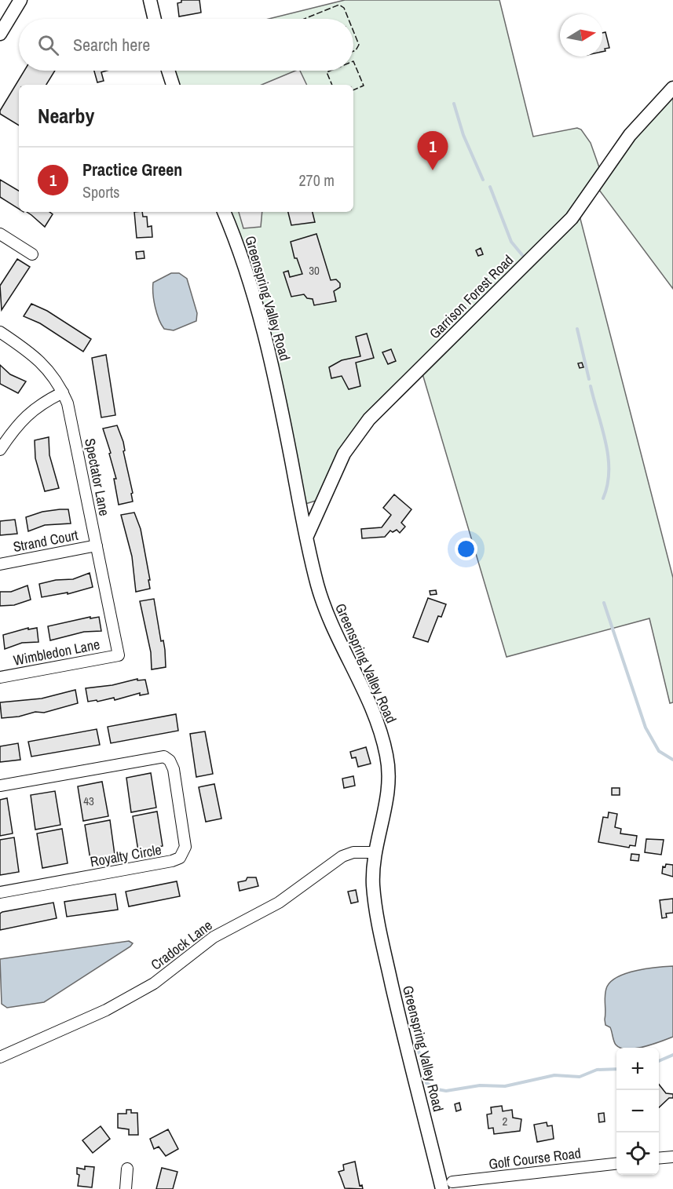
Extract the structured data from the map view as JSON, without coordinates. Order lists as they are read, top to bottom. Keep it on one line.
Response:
{"streets":{"main road":["Garrison Forest Road","Greenspring Valley Road"],"street":["Spectator Lane","Strand Court","Wimbledon Lane","Royalty Circle","Cradock Lane","Golf Course Road"]},"crossings":[["Garrison Forest Road","Greenspring Valley Road"],["Greenspring Valley Road","Cradock Lane"],["Greenspring Valley Road","Golf Course Road"],["Spectator Lane","Strand Court"],["Spectator Lane","Wimbledon Lane"]],"house_numbers":["30","43","2"],"north":"right","page":{"search":"Search here","heading":"Nearby","pins":"1","list":[{"mark":"1","name":"Practice Green","note":"Sports","value":"270 m"}],"map_buttons":["+","−"]}}
